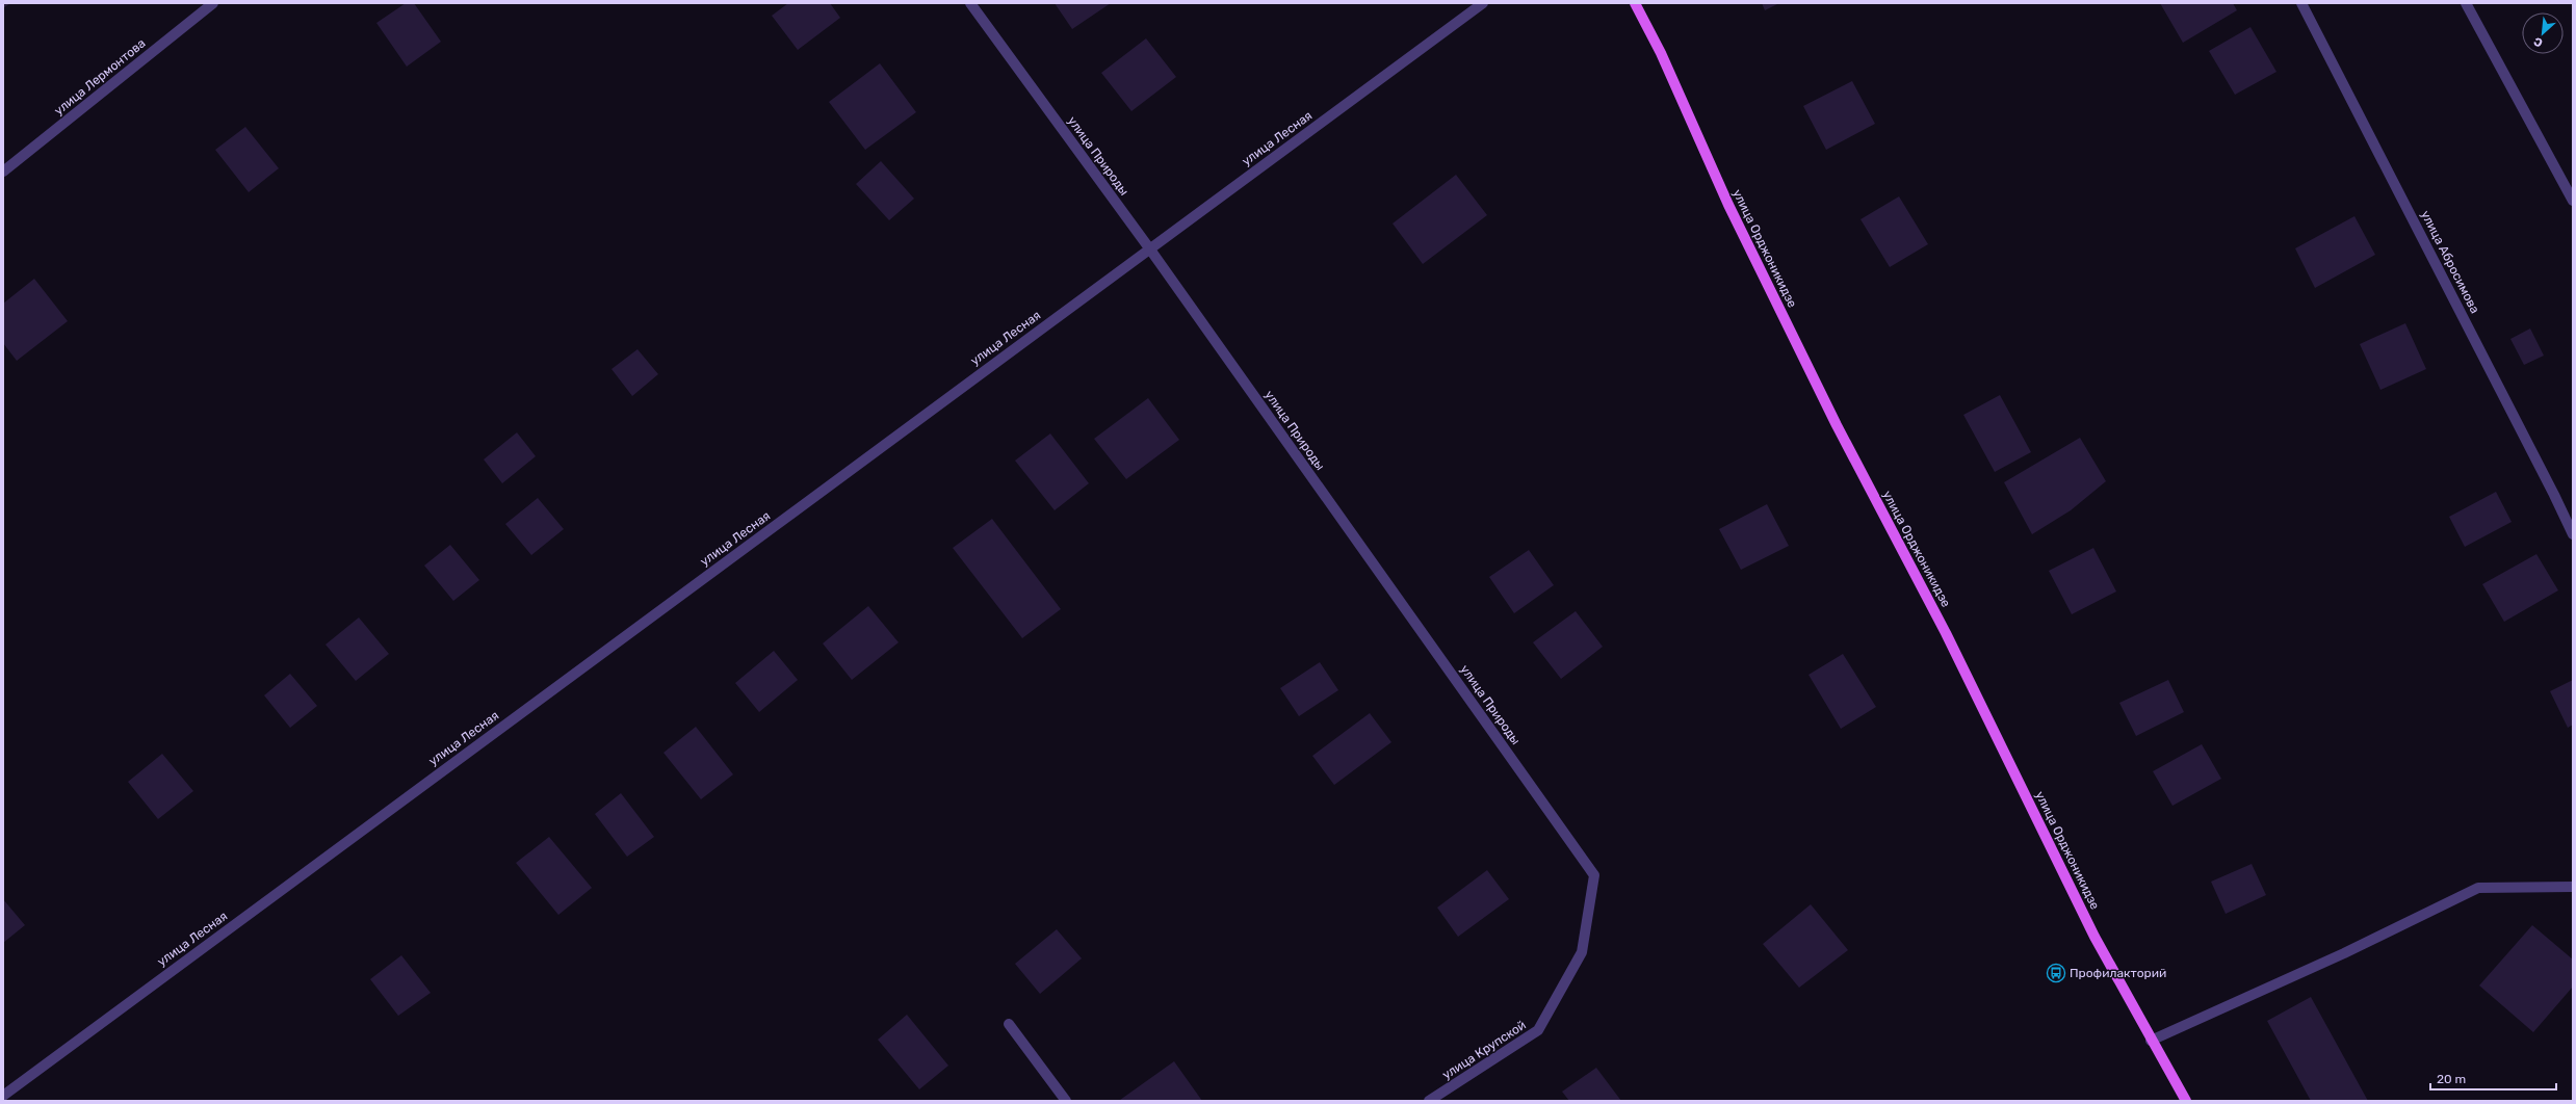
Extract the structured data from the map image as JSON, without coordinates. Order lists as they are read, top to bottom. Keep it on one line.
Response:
{"streets":{"main road":["улица Орджоникидзе"],"street":["улица Лермонтова","улица Лесная","улица Природы","улица Абросимова","улица Крупской"]},"crossings":[["улица Лесная","улица Природы"],["улица Природы","улица Крупской"]],"places":{"bus stop":["Профилакторий"]},"scale_bar":"20 m","north":"bottom left"}
